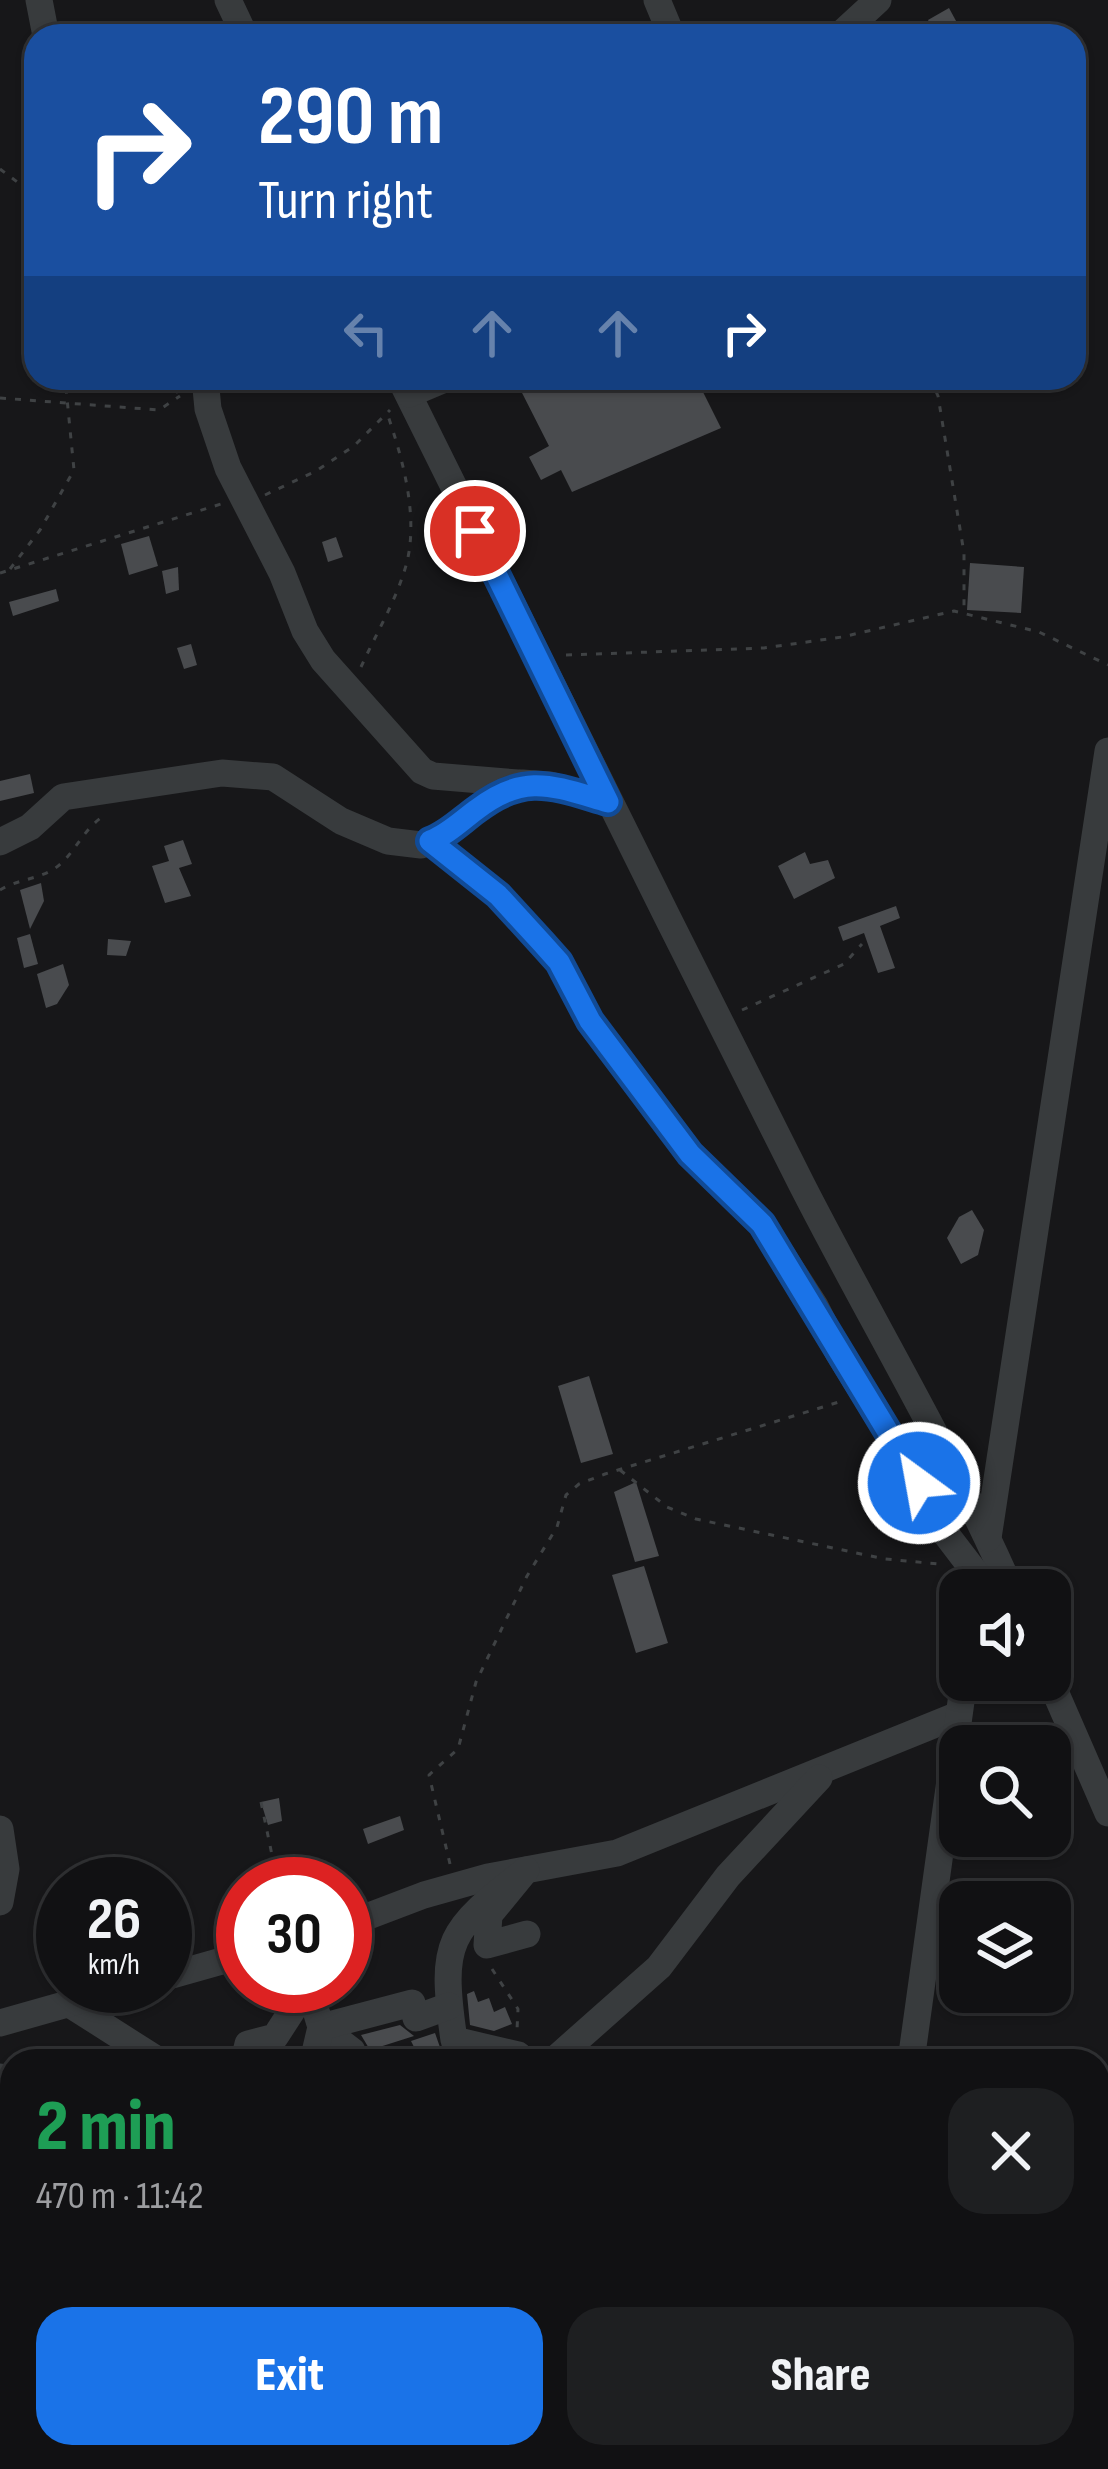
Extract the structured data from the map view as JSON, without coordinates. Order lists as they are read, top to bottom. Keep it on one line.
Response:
{"page":{"turn":["290 m","Turn right"],"speed":"26 km/h","limit":"30","heading":["2 min","470 m · 11:42"],"buttons":["Exit","Share"]}}
